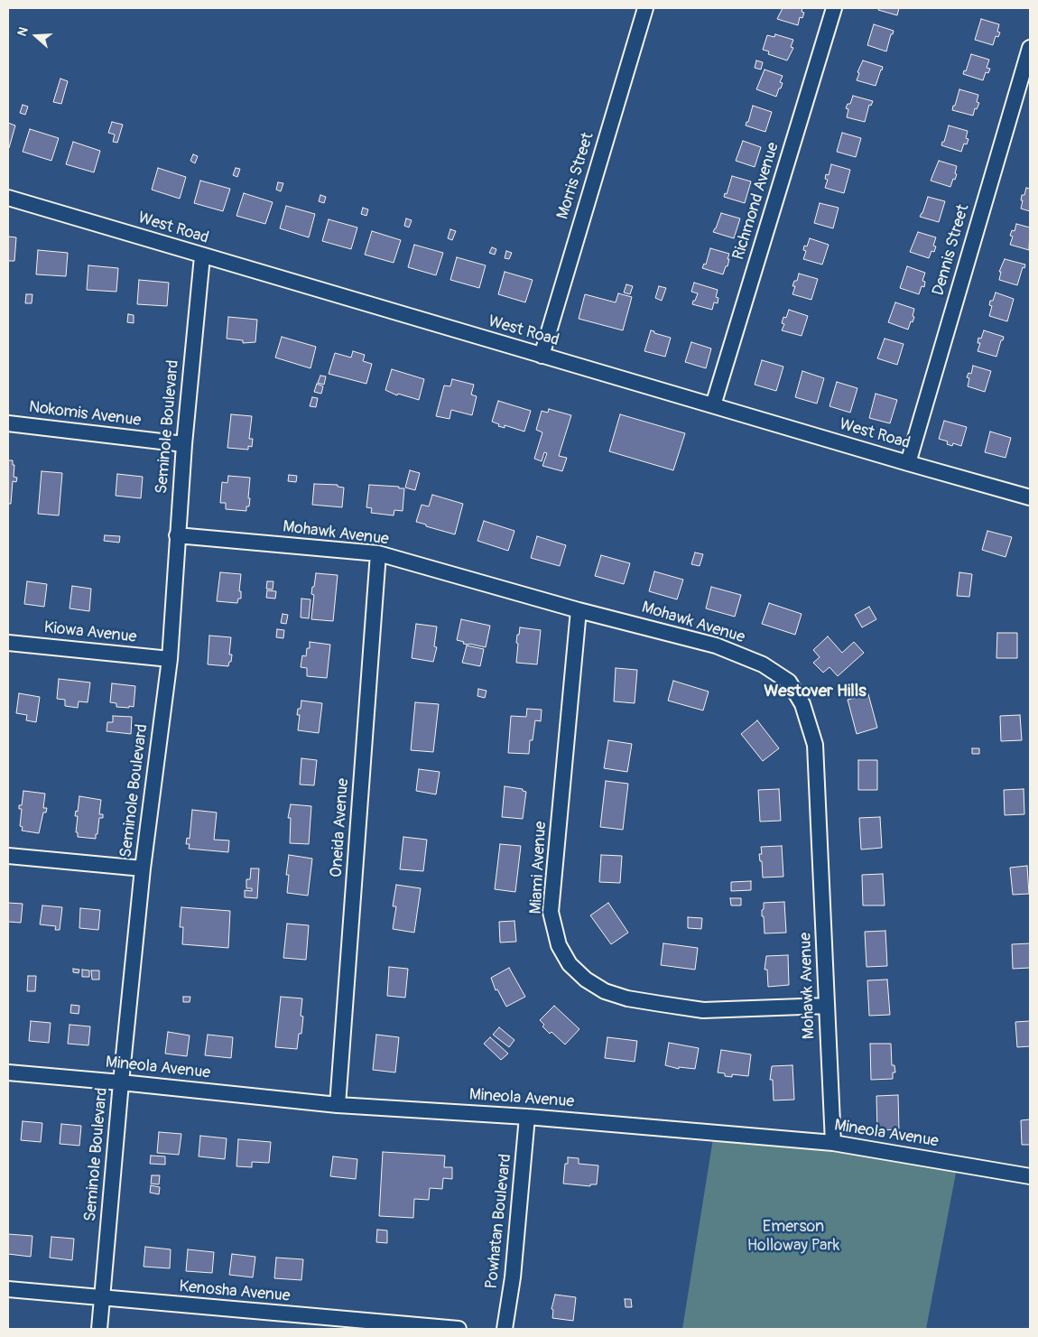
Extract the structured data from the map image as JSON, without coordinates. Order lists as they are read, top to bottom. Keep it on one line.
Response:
{"streets":{"street":["Morris Street","Richmond Avenue","West Road","Dennis Street","Nokomis Avenue","Seminole Boulevard","Mohawk Avenue","Kiowa Avenue","Oneida Avenue","Miami Avenue","Mineola Avenue","Powhatan Boulevard","Kenosha Avenue"]},"crossings":[["Morris Street","West Road"],["Richmond Avenue","West Road"],["West Road","Dennis Street"],["West Road","Seminole Boulevard"],["Nokomis Avenue","Seminole Boulevard"],["Seminole Boulevard","Mohawk Avenue"],["Seminole Boulevard","Kiowa Avenue"],["Seminole Boulevard","Mineola Avenue"],["Seminole Boulevard","Kenosha Avenue"],["Mohawk Avenue","Oneida Avenue"],["Mohawk Avenue","Miami Avenue"],["Mohawk Avenue","Mineola Avenue"],["Oneida Avenue","Mineola Avenue"],["Mineola Avenue","Powhatan Boulevard"]],"districts":["Westover Hills"],"parks":["Emerson Holloway Park"],"north":"left"}
